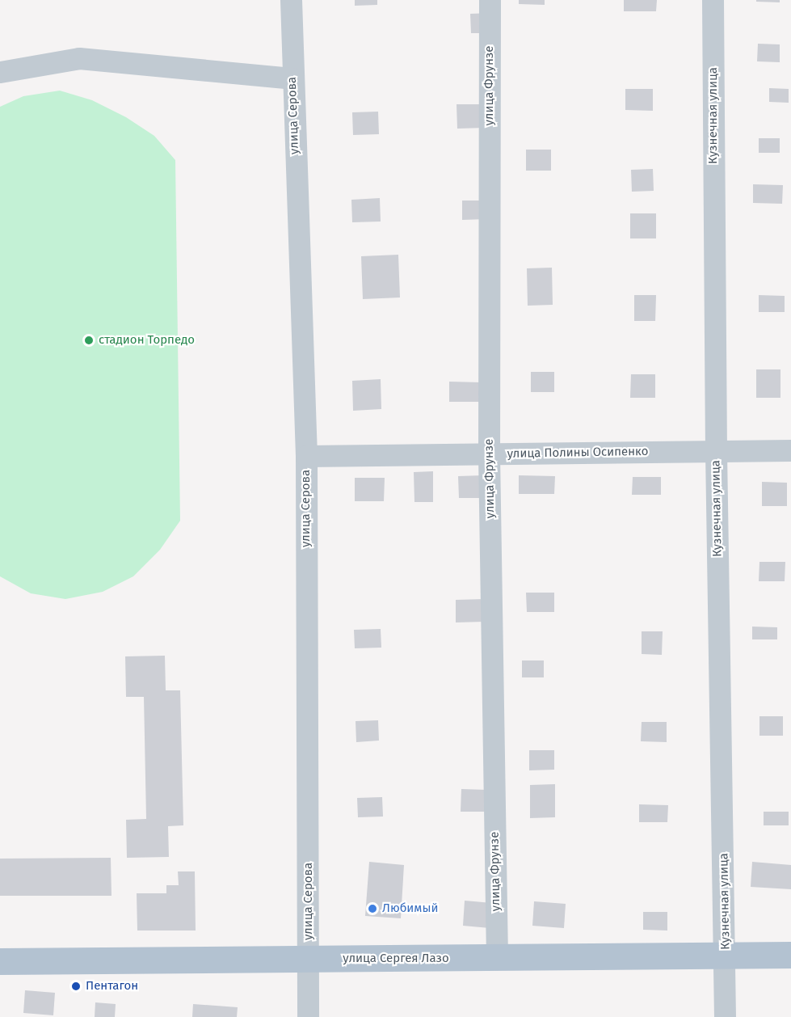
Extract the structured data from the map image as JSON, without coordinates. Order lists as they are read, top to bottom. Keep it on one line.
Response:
{"streets":{"main road":["улица Сергея Лазо"],"street":["улица Фрунзе","улица Серова","Кузнечная улица","улица Полины Осипенко"]},"crossings":[["улица Фрунзе","улица Полины Осипенко"],["улица Фрунзе","улица Сергея Лазо"],["улица Серова","улица Полины Осипенко"],["улица Серова","улица Сергея Лазо"],["Кузнечная улица","улица Полины Осипенко"],["Кузнечная улица","улица Сергея Лазо"]],"places":["стадион Торпедо","Любимый","Пентагон"]}
